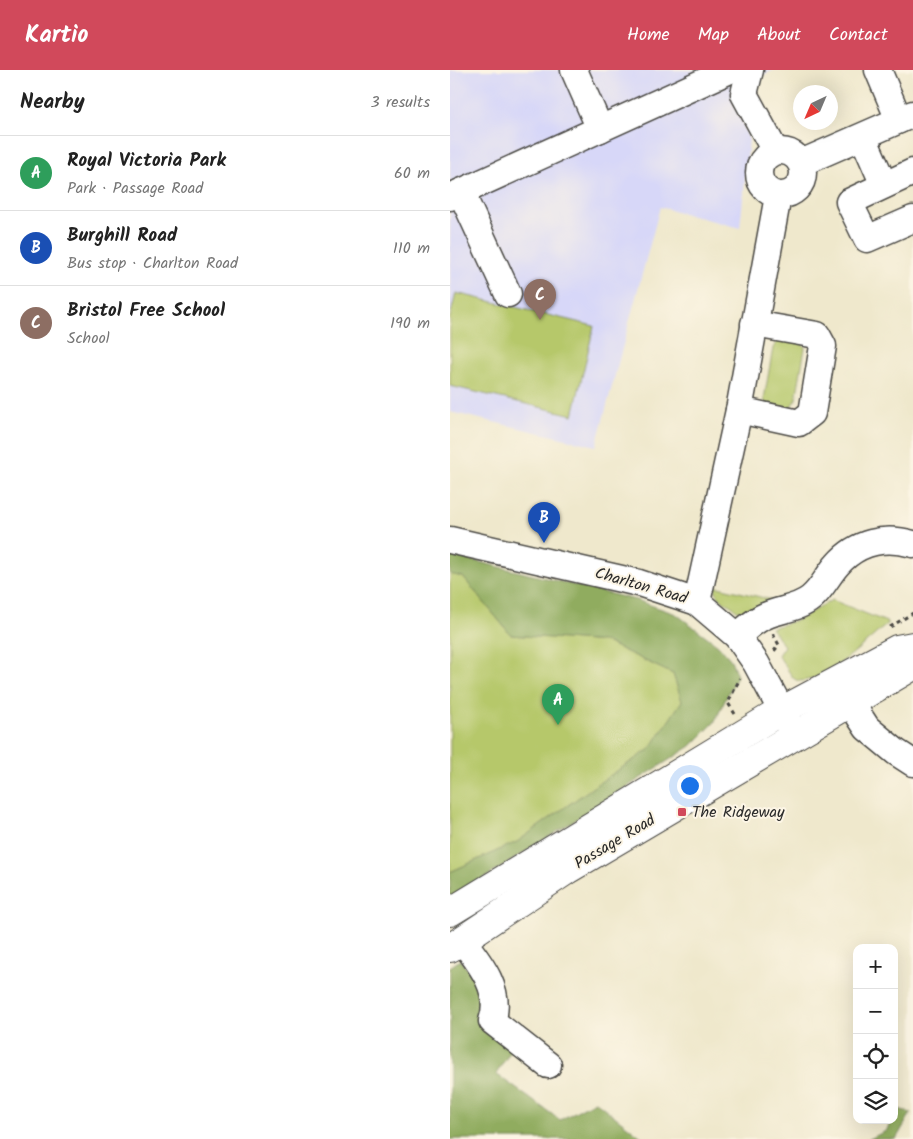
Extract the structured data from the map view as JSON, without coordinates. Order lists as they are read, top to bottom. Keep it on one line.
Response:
{"streets":{"main road":["Passage Road"],"street":["Charlton Road"]},"crossings":[["Charlton Road","Passage Road"]],"places":{"transit":["The Ridgeway"]},"north":"bottom left","page":{"header":"Kartio","nav":["Home","Map","About","Contact"],"heading":["Nearby","3 results"],"list":[{"mark":"A","name":"Royal Victoria Park","note":"Park · Passage Road","value":"60 m"},{"mark":"B","name":"Burghill Road","note":"Bus stop · Charlton Road","value":"110 m"},{"mark":"C","name":"Bristol Free School","note":"School","value":"190 m"}],"pins":["C","B","A"],"map_buttons":["+","−"]}}
